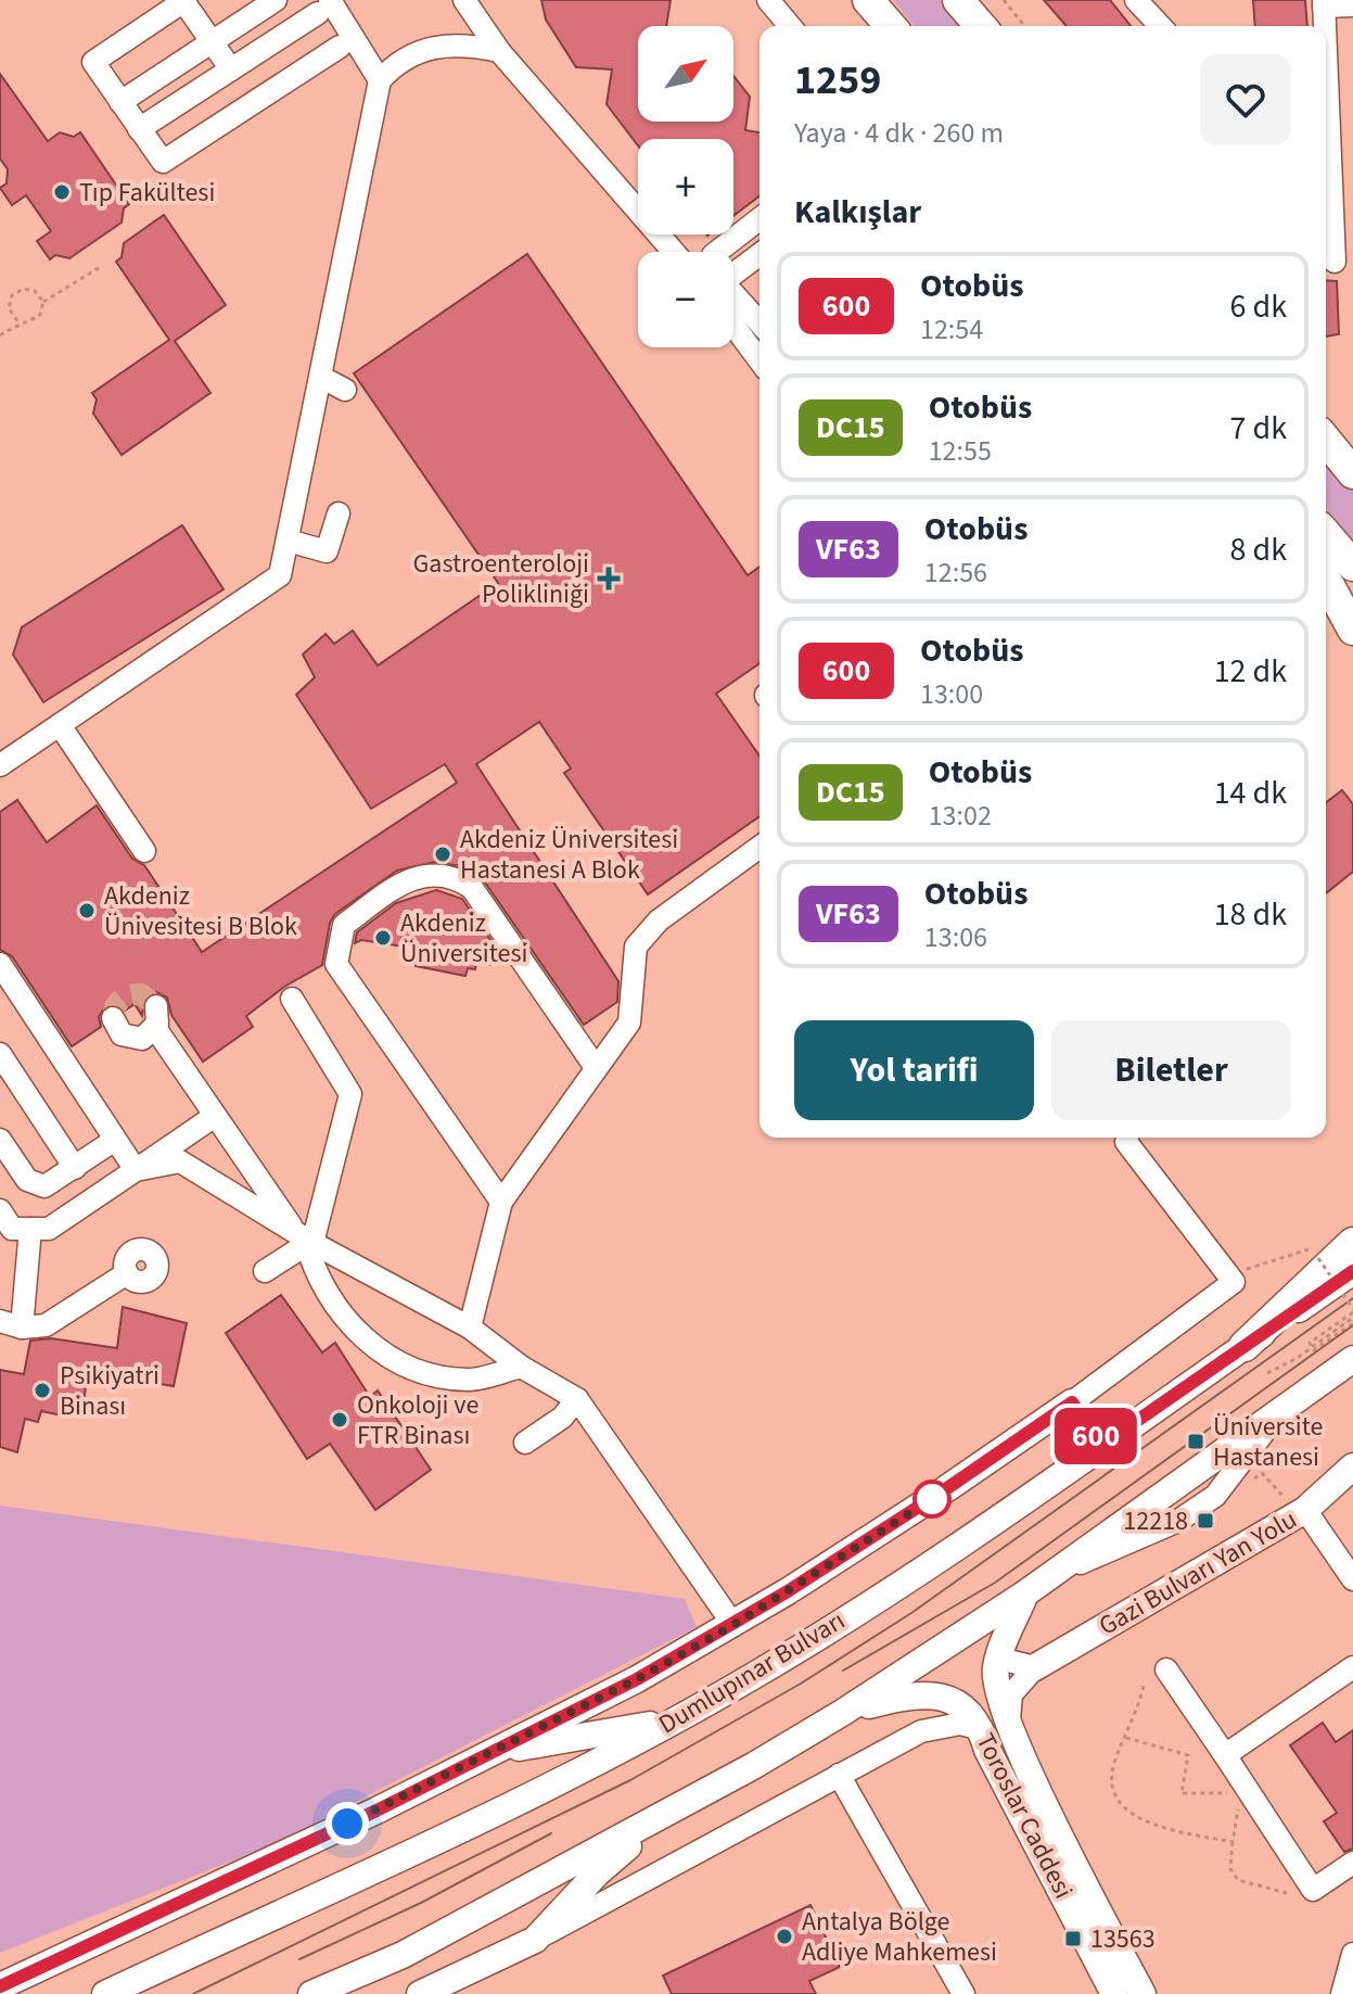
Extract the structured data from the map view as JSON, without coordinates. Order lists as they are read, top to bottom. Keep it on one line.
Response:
{"streets":{"main road":["Gazi Bulvarı Yan Yolu","Dumlupınar Bulvarı","Toroslar Caddesi"]},"places":{"other":["Tıp Fakültesi","Akdeniz Üniversitesi Hastanesi A Blok","Akdeniz Ünivesitesi B Blok","Akdeniz Üniversitesi","Psikiyatri Binası","Onkoloji ve FTR Binası","Antalya Bölge Adliye Mahkemesi"],"health":["Gastroenteroloji Polikliniği"],"transit":["Üniversite Hastanesi","12218","13563"]},"lines":["bus line 600"],"north":"top right","page":{"on_map":"600","map_buttons":["+","−"],"heading":[["1259","Yaya · 4 dk · 260 m"],"Kalkışlar"],"list":[{"mark":"600","name":"Otobüs","note":"12:54","value":"6 dk"},{"mark":"DC15","name":"Otobüs","note":"12:55","value":"7 dk"},{"mark":"VF63","name":"Otobüs","note":"12:56","value":"8 dk"},{"mark":"600","name":"Otobüs","note":"13:00","value":"12 dk"},{"mark":"DC15","name":"Otobüs","note":"13:02","value":"14 dk"},{"mark":"VF63","name":"Otobüs","note":"13:06","value":"18 dk"}],"buttons":["Yol tarifi","Biletler"]}}
